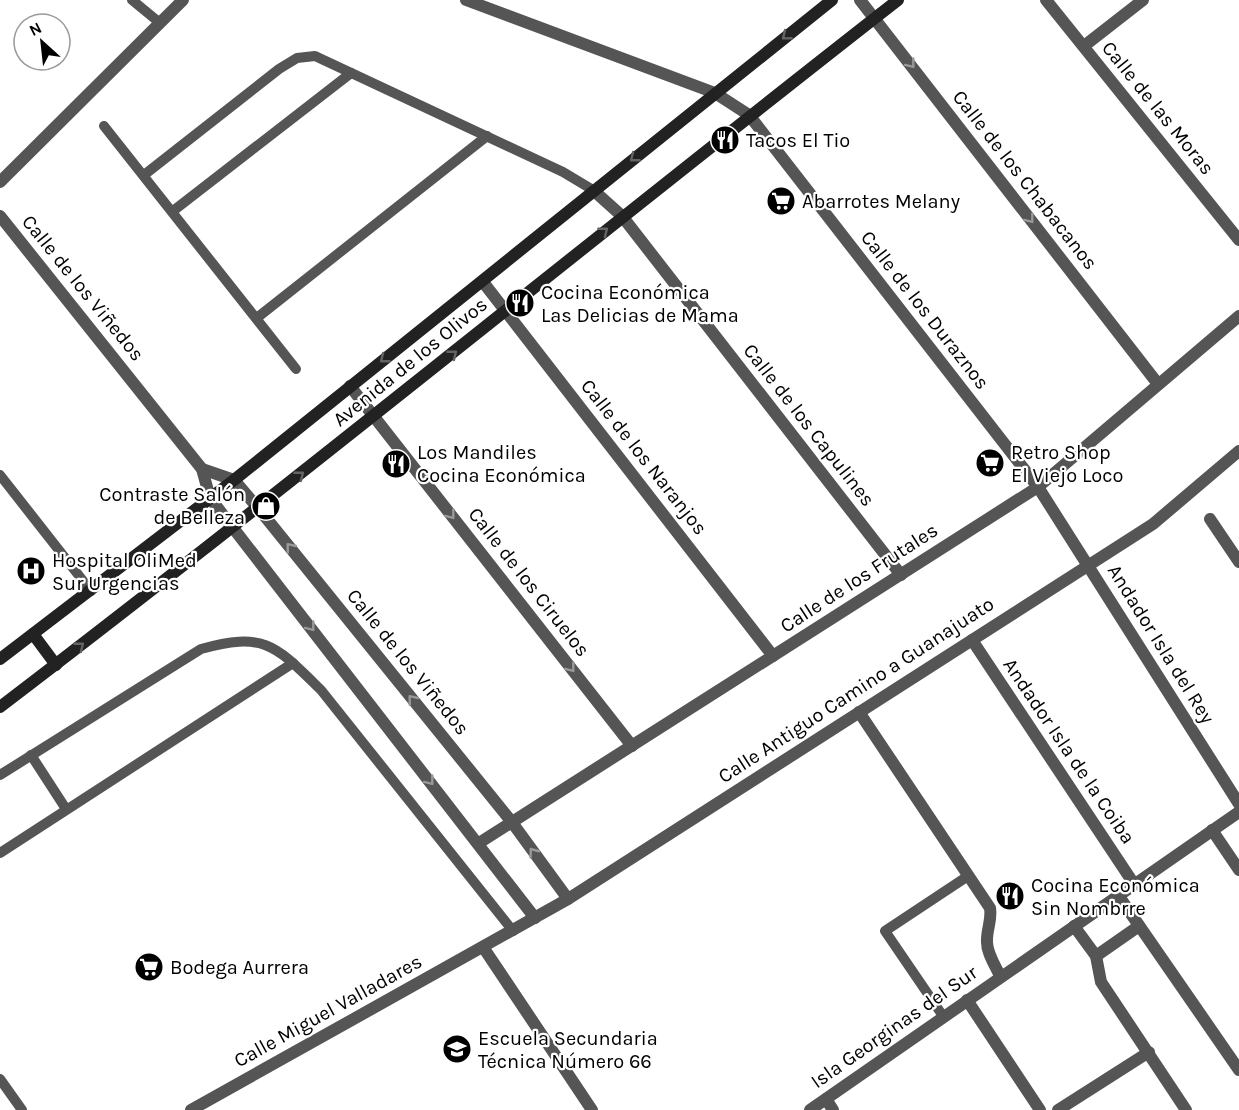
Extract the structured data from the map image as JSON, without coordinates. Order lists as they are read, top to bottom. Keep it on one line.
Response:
{"streets":{"street":["Calle de las Moras","Calle de los Chabacanos","Calle de los Viñedos","Calle de los Duraznos","Avenida de los Olivos","Calle de los Capulines","Calle de los Naranjos","Calle de los Frutales","Calle de los Ciruelos","Andador Isla del Rey","Calle Antiguo Camino a Guanajuato","Andador Isla de la Coiba","Calle Miguel Valladares","Isla Georginas del Sur"]},"crossings":[["Calle de los Chabacanos","Avenida de los Olivos"],["Calle de los Chabacanos","Calle de los Frutales"],["Calle de los Viñedos","Avenida de los Olivos"],["Calle de los Viñedos","Calle de los Frutales"],["Calle de los Viñedos","Calle Antiguo Camino a Guanajuato"],["Calle de los Duraznos","Avenida de los Olivos"],["Calle de los Duraznos","Calle de los Frutales"],["Calle de los Duraznos","Andador Isla del Rey"],["Calle de los Duraznos","Calle Antiguo Camino a Guanajuato"],["Avenida de los Olivos","Calle de los Capulines"],["Avenida de los Olivos","Calle de los Naranjos"],["Avenida de los Olivos","Calle de los Ciruelos"],["Calle de los Capulines","Calle de los Frutales"],["Calle de los Naranjos","Calle de los Frutales"],["Calle de los Frutales","Calle de los Ciruelos"],["Andador Isla del Rey","Calle Antiguo Camino a Guanajuato"],["Calle Antiguo Camino a Guanajuato","Andador Isla de la Coiba"],["Calle Antiguo Camino a Guanajuato","Calle Miguel Valladares"],["Andador Isla de la Coiba","Isla Georginas del Sur"]],"one_way":["Calle de los Chabacanos","Calle de los Ciruelos"],"places":{"restaurant":["Tacos El Tio","Cocina Económica Las Delicias de Mama","Los Mandiles Cocina Económica","Cocina Económica Sin Nombrre"],"supermarket":["Abarrotes Melany","Retro Shop El Viejo Loco","Bodega Aurrera"],"shop":["Contraste Salón de Belleza"],"hospital":["Hospital OliMed Sur Urgencias"],"school or university":["Escuela Secundaria Técnica Número 66"]},"north":"top left"}
